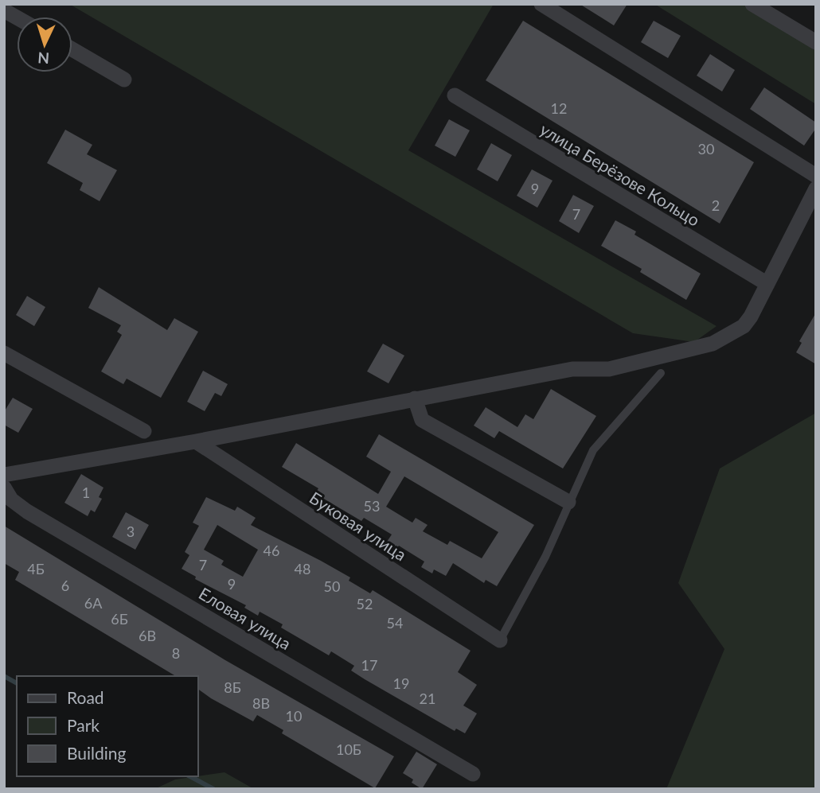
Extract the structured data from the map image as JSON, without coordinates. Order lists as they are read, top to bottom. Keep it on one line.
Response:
{"streets":{"street":["улица Берёзове Кольцо","Буковая улица","Еловая улица"]},"house_numbers":["12","30","9","2","7","1","53","3","46","7","4Б","48","9","6","50","6А","52","6Б","54","6В","8","17","19","8Б","21","8В","10","10Б"],"legend":["Road","Park","Building"],"north":"bottom"}
